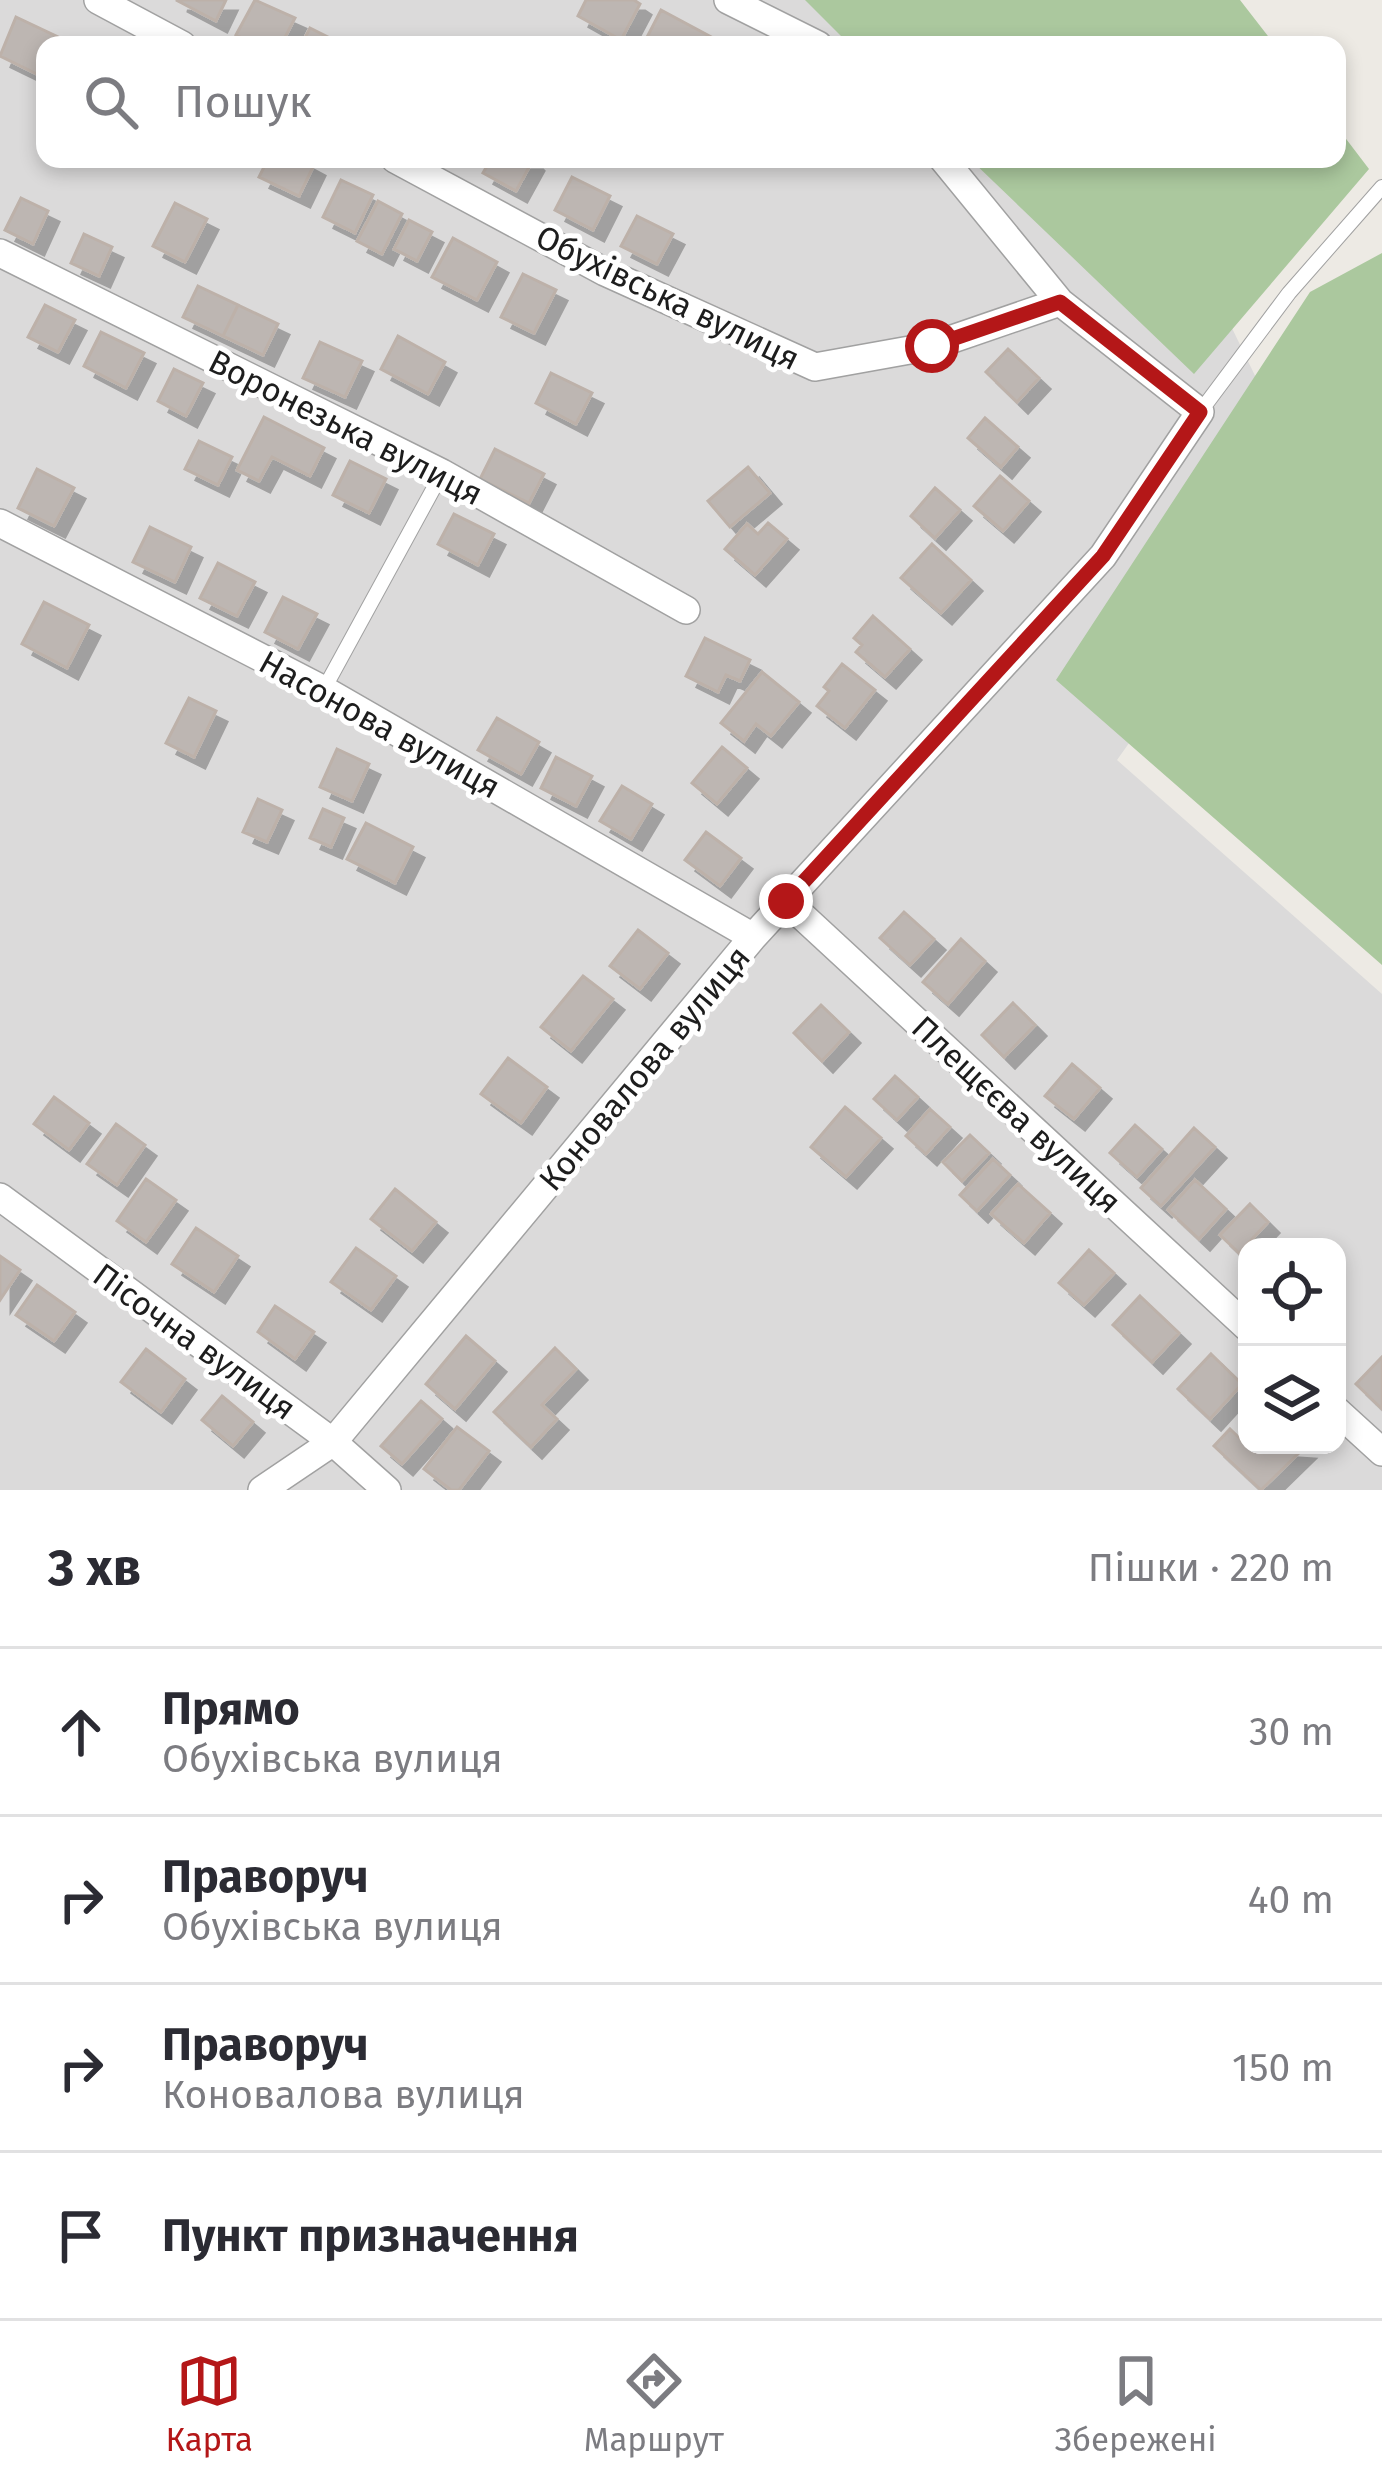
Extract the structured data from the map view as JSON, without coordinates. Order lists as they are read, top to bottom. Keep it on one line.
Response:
{"streets":{"street":["Обухівська вулиця","Воронезька вулиця","Насонова вулиця","Коновалова вулиця","Плещєєва вулиця","Пісочна вулиця"]},"crossings":[["Насонова вулиця","Коновалова вулиця"],["Коновалова вулиця","Плещєєва вулиця"],["Коновалова вулиця","Пісочна вулиця"]],"page":{"search":"Пошук","heading":["3 хв","Пішки · 220 m"],"list":[["Прямо","Обухівська вулиця","30 m"],["Праворуч","Обухівська вулиця","40 m"],["Праворуч","Коновалова вулиця","150 m"],"Пункт призначення"],"nav":["Карта","Маршрут","Збережені"]}}
